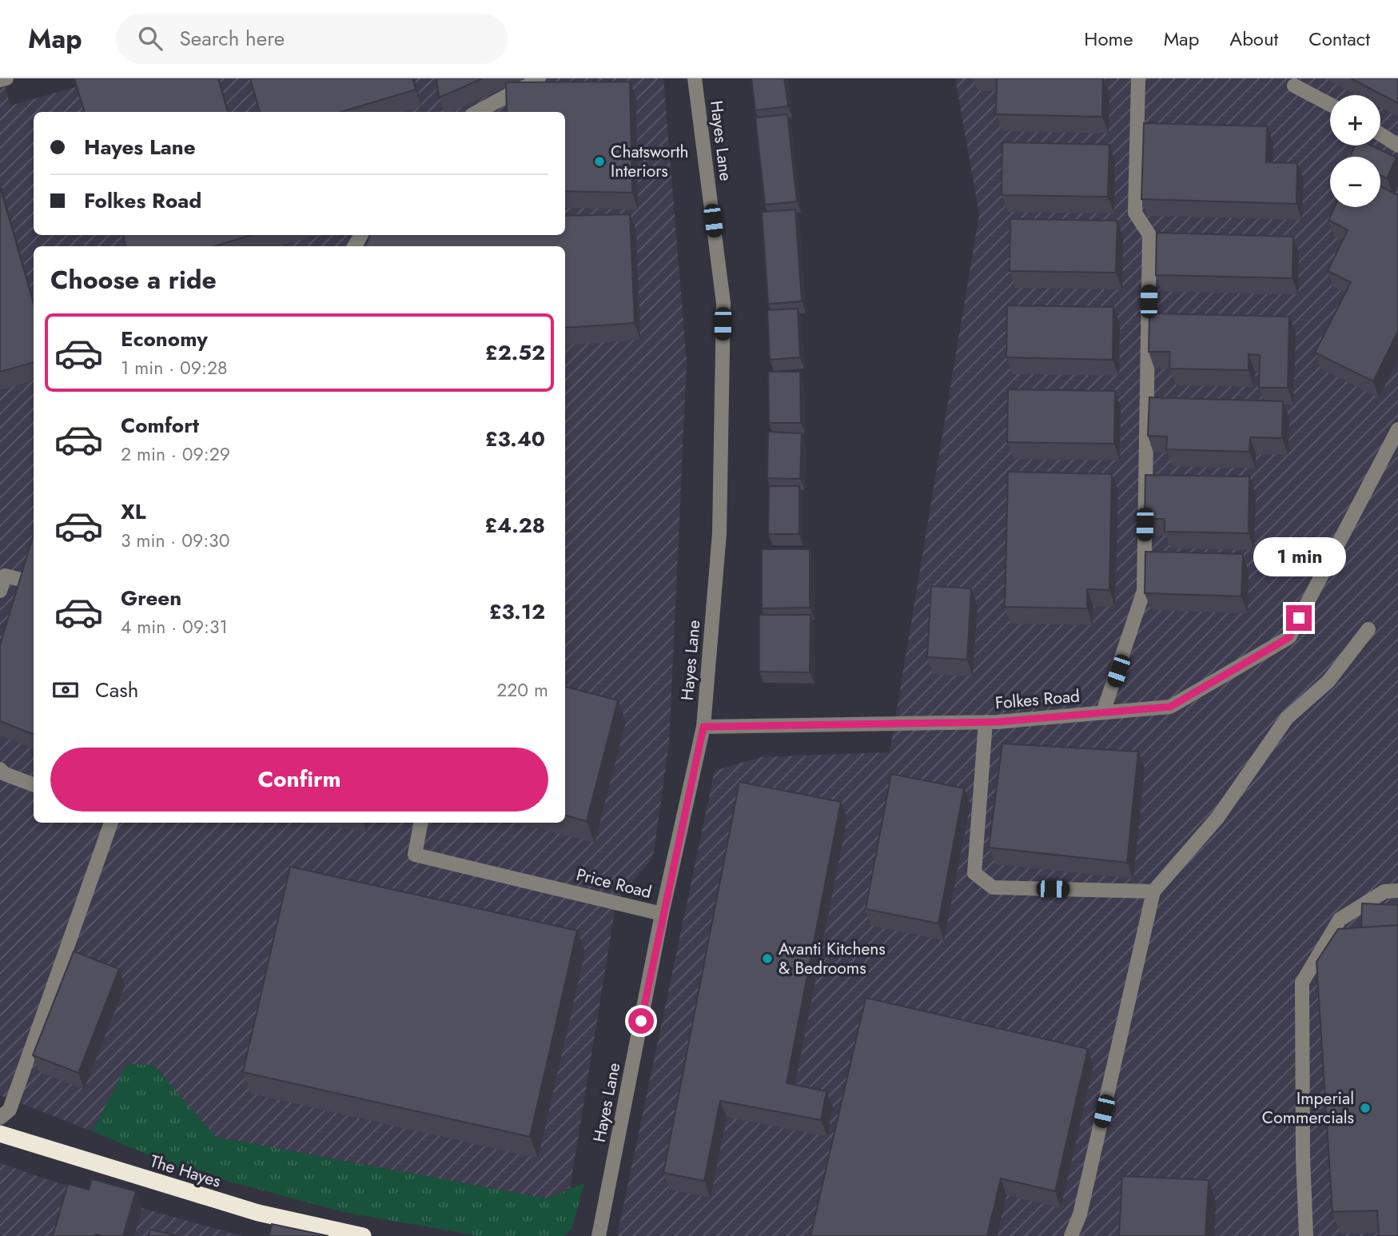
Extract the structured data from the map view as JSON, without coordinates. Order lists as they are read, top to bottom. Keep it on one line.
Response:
{"streets":{"highway":["The Hayes"],"street":["Hayes Lane","Folkes Road","Price Road"]},"crossings":[["Hayes Lane","Folkes Road"],["Hayes Lane","Price Road"]],"places":["Chatsworth Interiors","Avanti Kitchens & Bedrooms","Imperial Commercials"],"page":{"header":"Map","search":"Search here","nav":["Home","Map","About","Contact"],"map_buttons":["+","−"],"banner":["Hayes Lane","Folkes Road"],"heading":"Choose a ride","list":[{"name":"Economy","note":"1 min · 09:28","value":"£2.52"},{"name":"Comfort","note":"2 min · 09:29","value":"£3.40"},{"name":"XL","note":"3 min · 09:30","value":"£4.28"},{"name":"Green","note":"4 min · 09:31","value":"£3.12"}],"bubble":"1 min","pay":["Cash","220 m"],"buttons":"Confirm"}}
